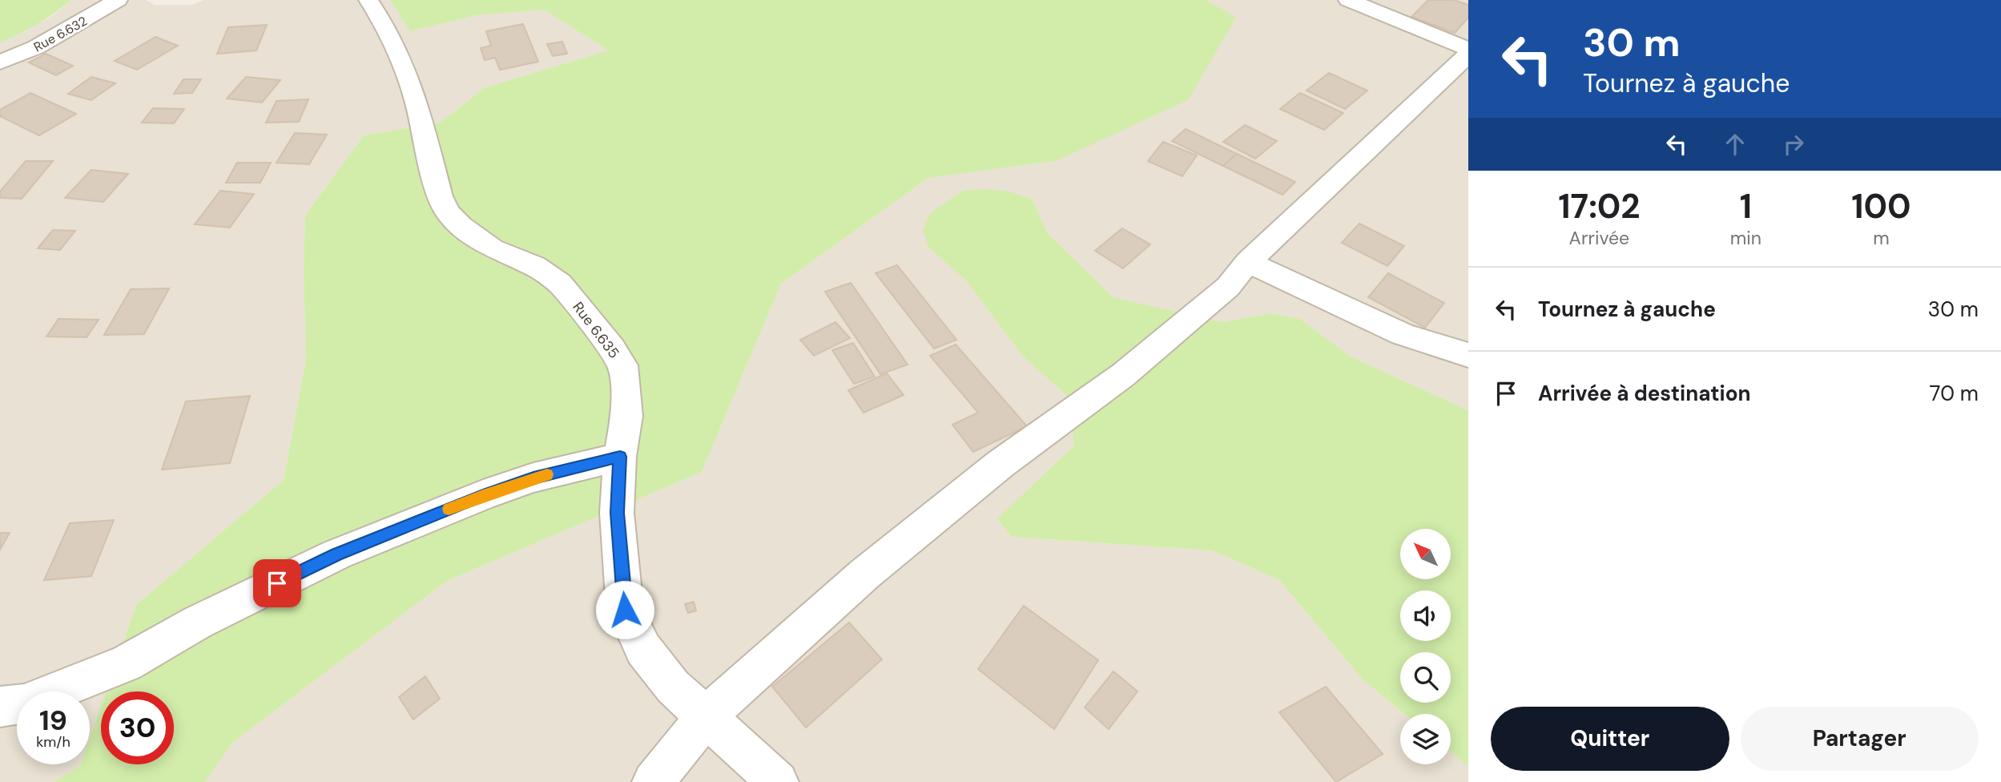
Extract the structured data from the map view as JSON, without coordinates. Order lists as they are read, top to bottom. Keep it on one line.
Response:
{"streets":{"street":["Rue 6.632","Rue 6.635"]},"north":"top left","page":{"turn":["30 m","Tournez à gauche"],"eta":["17:02","Arrivée","1","min","100","m"],"list":[{"name":"Tournez à gauche","value":"30 m"},{"name":"Arrivée à destination","value":"70 m"}],"speed":"19 km/h","limit":"30","buttons":["Quitter","Partager"]}}
